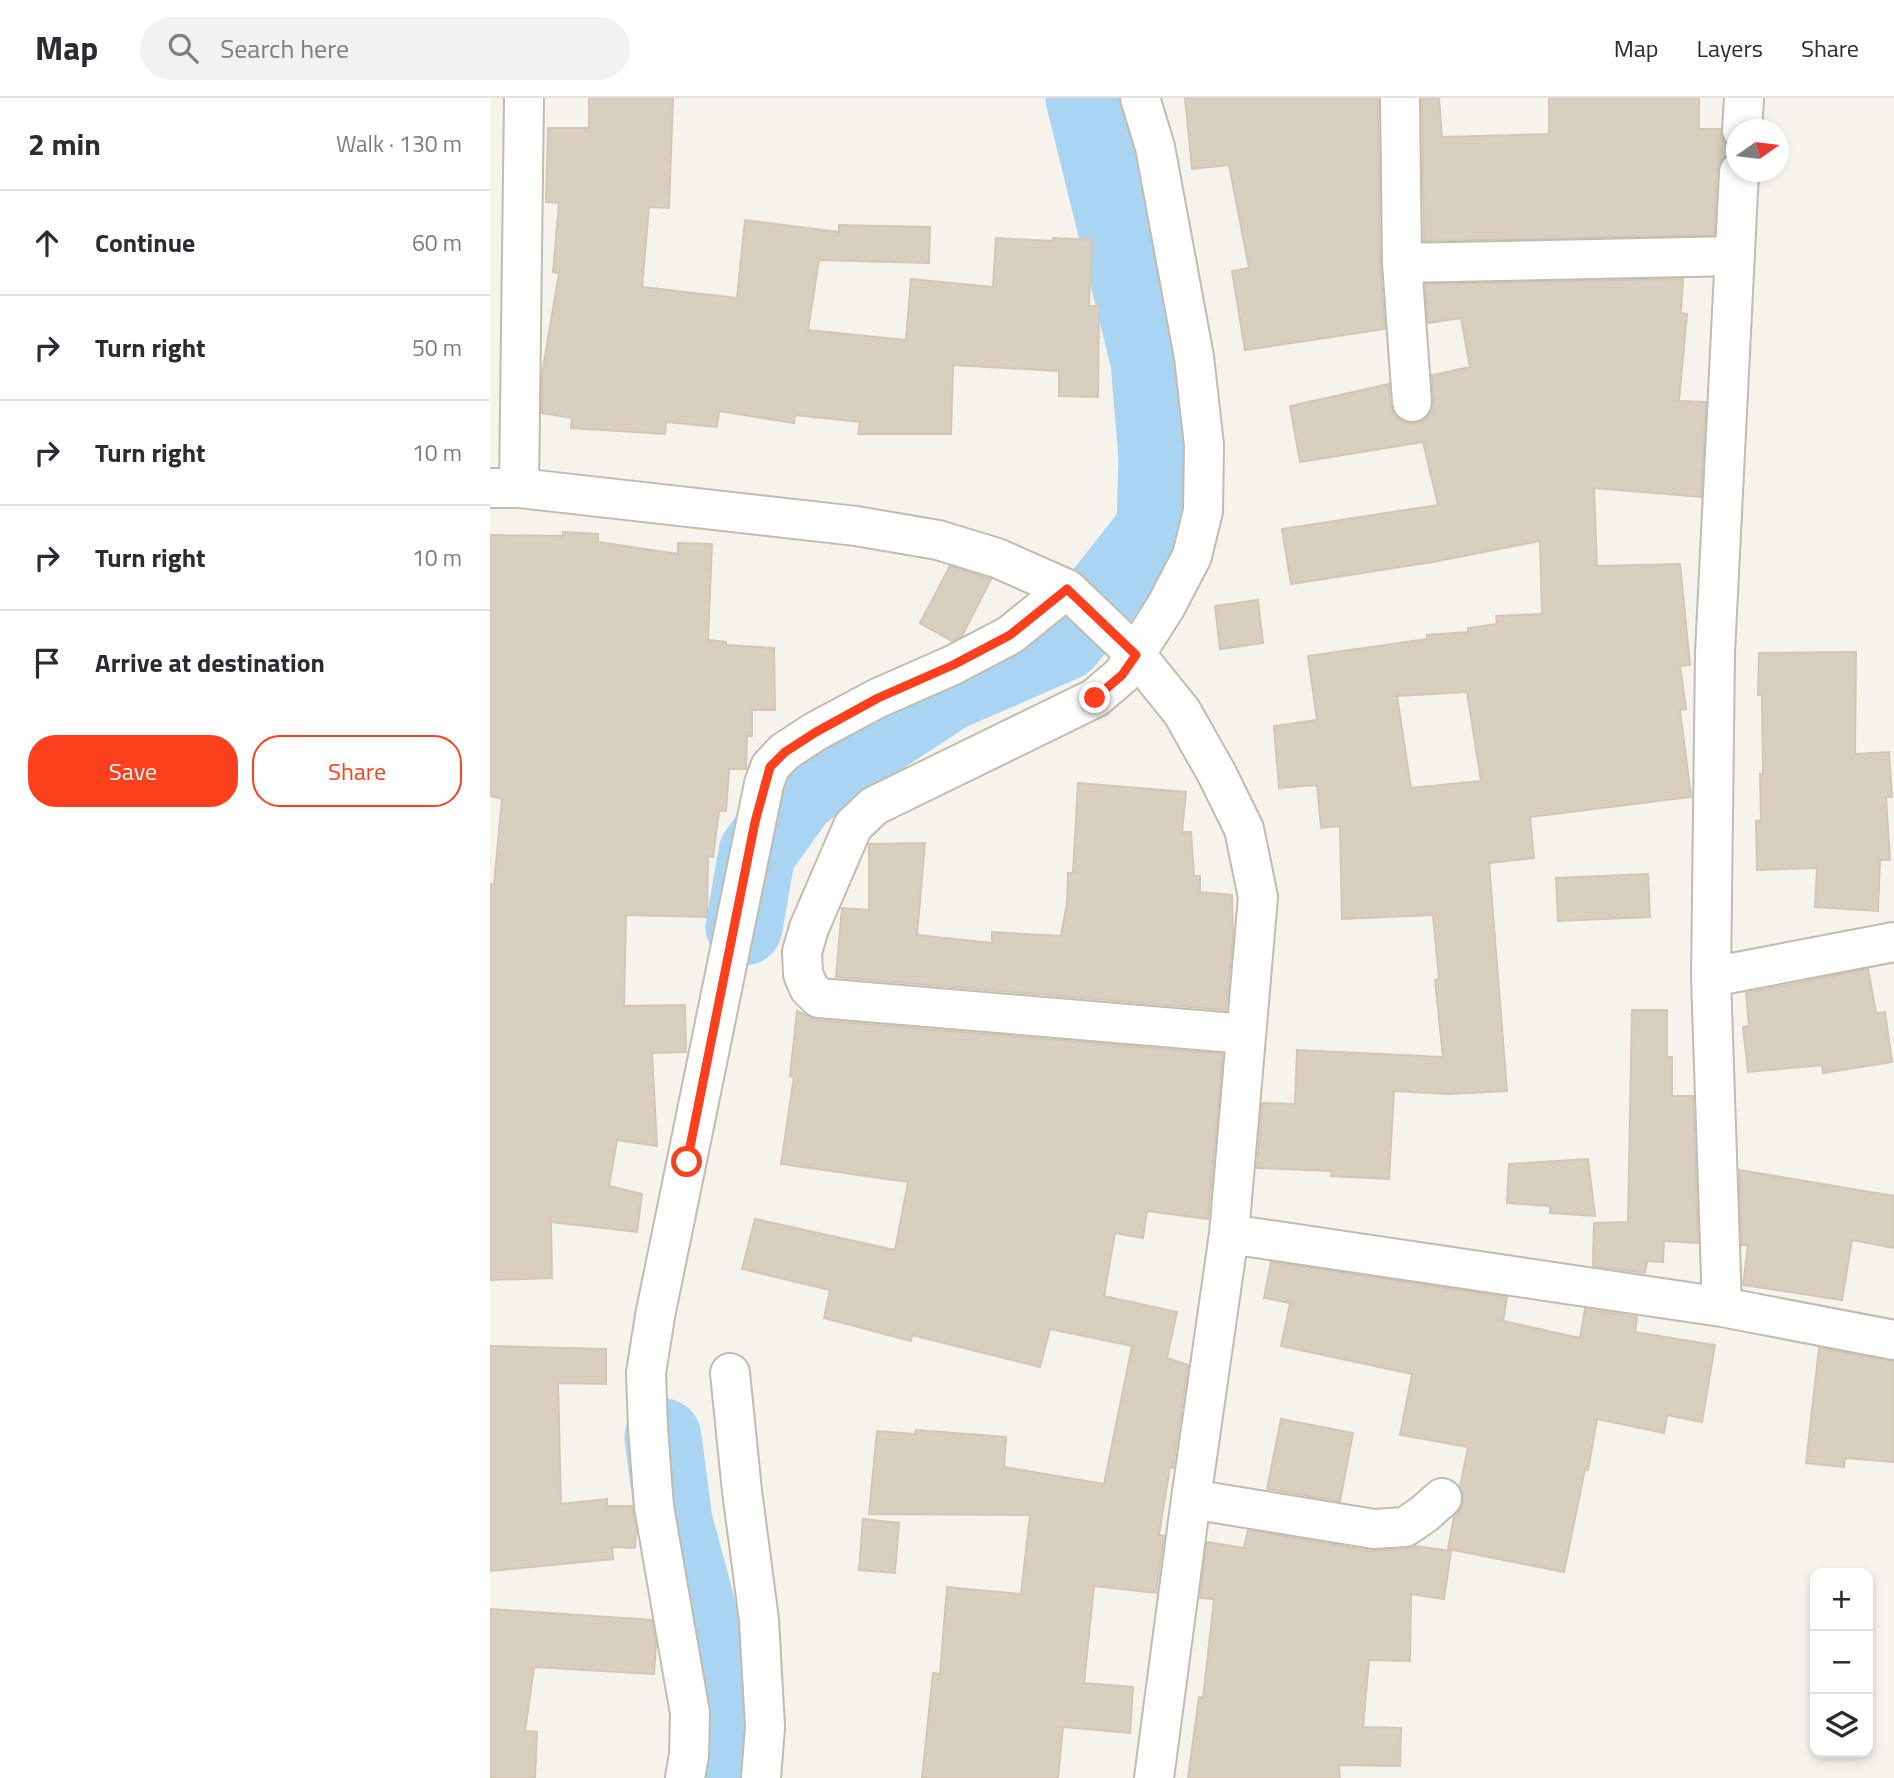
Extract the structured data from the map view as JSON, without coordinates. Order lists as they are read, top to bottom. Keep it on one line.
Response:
{"north":"right","page":{"header":"Map","search":"Search here","nav":["Map","Layers","Share"],"heading":["2 min","Walk · 130 m"],"list":[["Continue","60 m"],["Turn right","50 m"],["Turn right","10 m"],["Turn right","10 m"],"Arrive at destination"],"buttons":["Save","Share"],"map_buttons":["+","−"]}}
